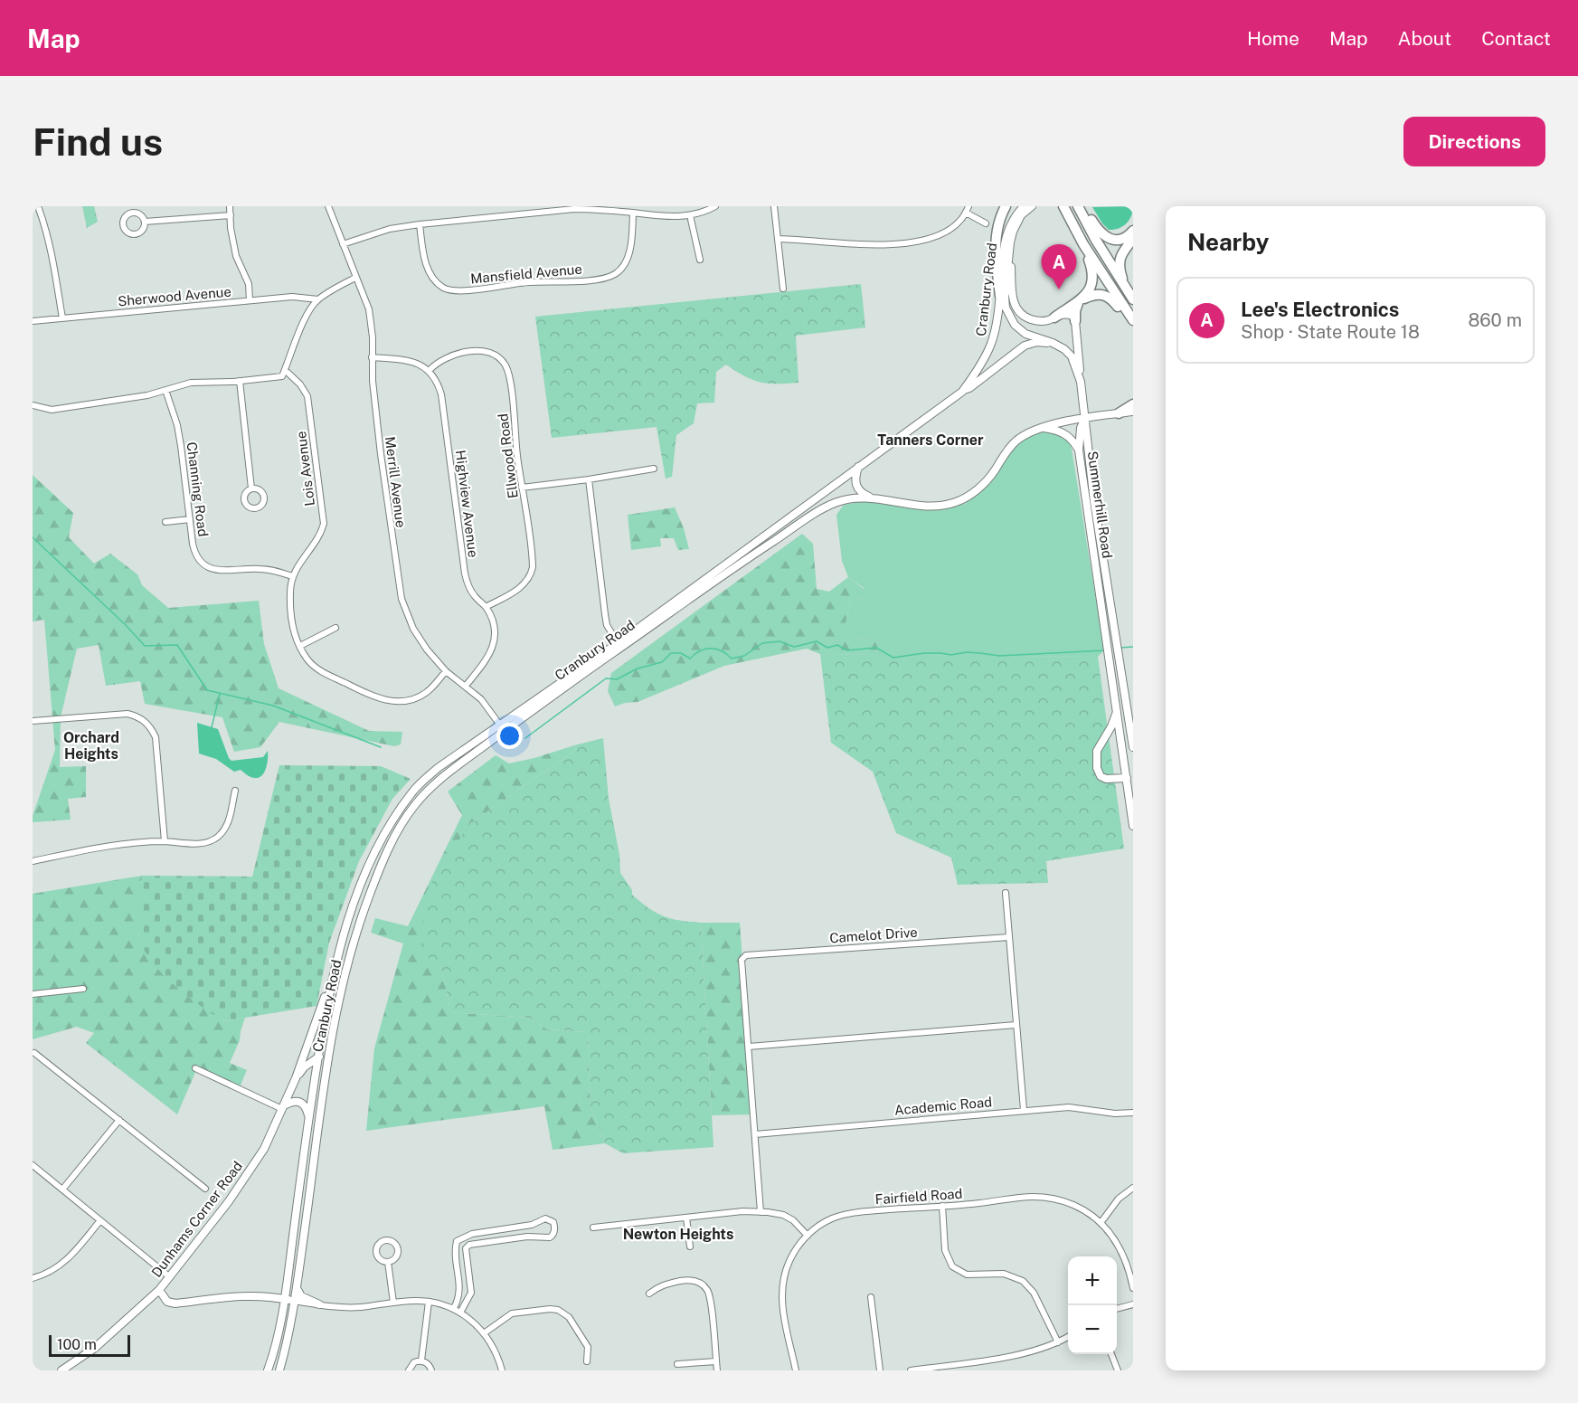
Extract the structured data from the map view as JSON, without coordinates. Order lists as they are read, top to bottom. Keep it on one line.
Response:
{"streets":{"main road":["Cranbury Road","Summerhill Road","Dunhams Corner Road"],"street":["Mansfield Avenue","Sherwood Avenue","Ellwood Road","Lois Avenue","Merrill Avenue","Channing Road","Highview Avenue","Camelot Drive","Academic Road","Fairfield Road"]},"crossings":[["Cranbury Road","Merrill Avenue"],["Cranbury Road","Summerhill Road"],["Cranbury Road","Dunhams Corner Road"],["Ellwood Road","Highview Avenue"],["Lois Avenue","Merrill Avenue"],["Lois Avenue","Channing Road"],["Merrill Avenue","Highview Avenue"]],"districts":["Tanners Corner","Orchard Heights","Newton Heights"],"scale_bar":"100 m","page":{"header":"Map","nav":["Home","Map","About","Contact"],"buttons":"Directions","title":"Find us","heading":"Nearby","pins":"A","list":[{"mark":"A","name":"Lee's Electronics","note":"Shop · State Route 18","value":"860 m"}],"map_buttons":["+","−"],"scale":"100 m"}}
